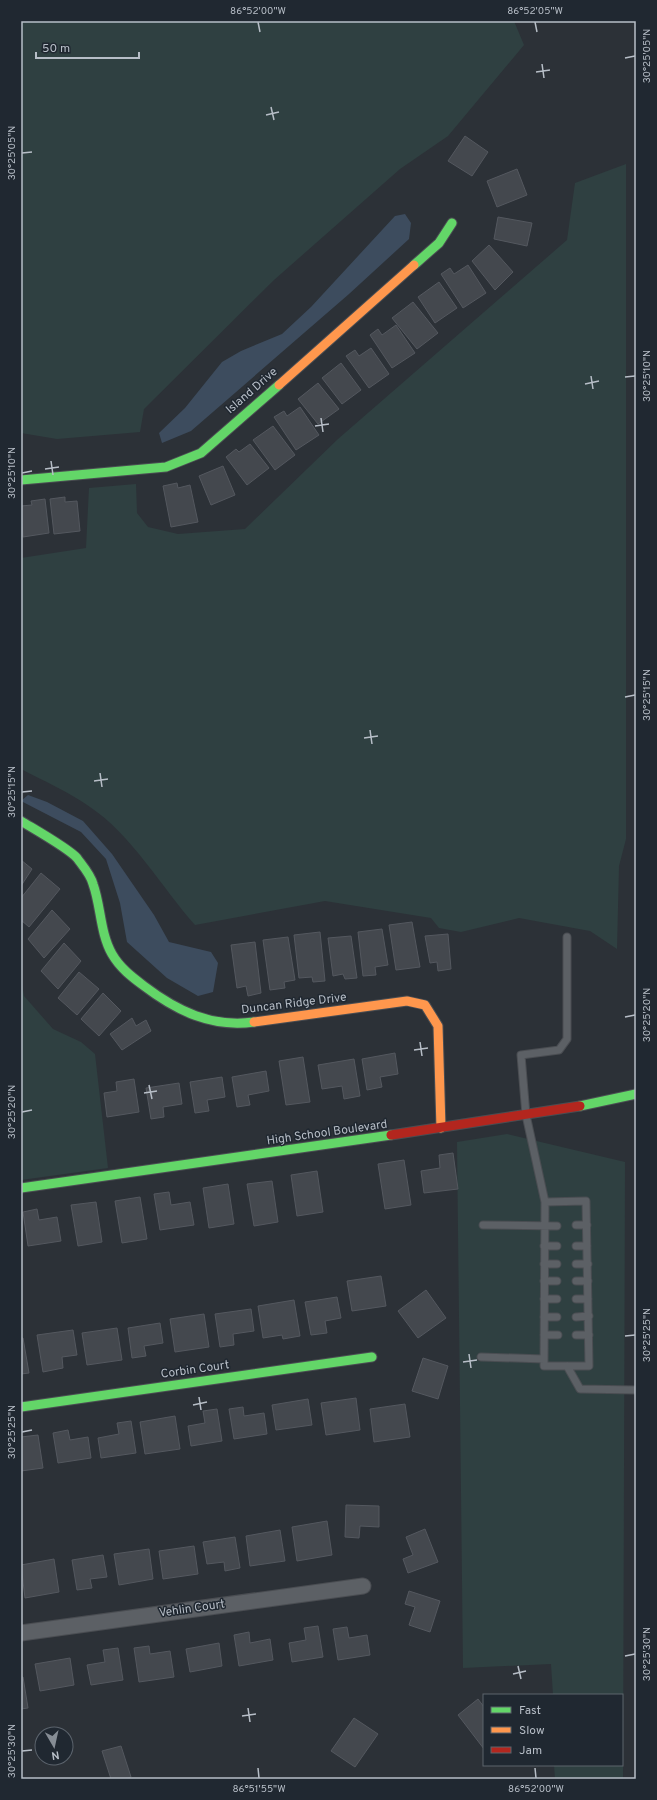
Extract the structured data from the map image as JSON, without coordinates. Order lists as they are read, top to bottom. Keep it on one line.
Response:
{"streets":{"street":["Island Drive","Duncan Ridge Drive","High School Boulevard","Corbin Court","Vehlin Court"]},"crossings":[["Duncan Ridge Drive","High School Boulevard"]],"legend":["Fast","Slow","Jam"],"scale_bar":"50 m","north":"bottom","coordinates":["86°52'00\"W","86°52'05\"W","30°25'05\"N","30°25'10\"N","30°25'15\"N","30°25'20\"N","30°25'25\"N","30°25'30\"N","86°51'55\"W"]}
